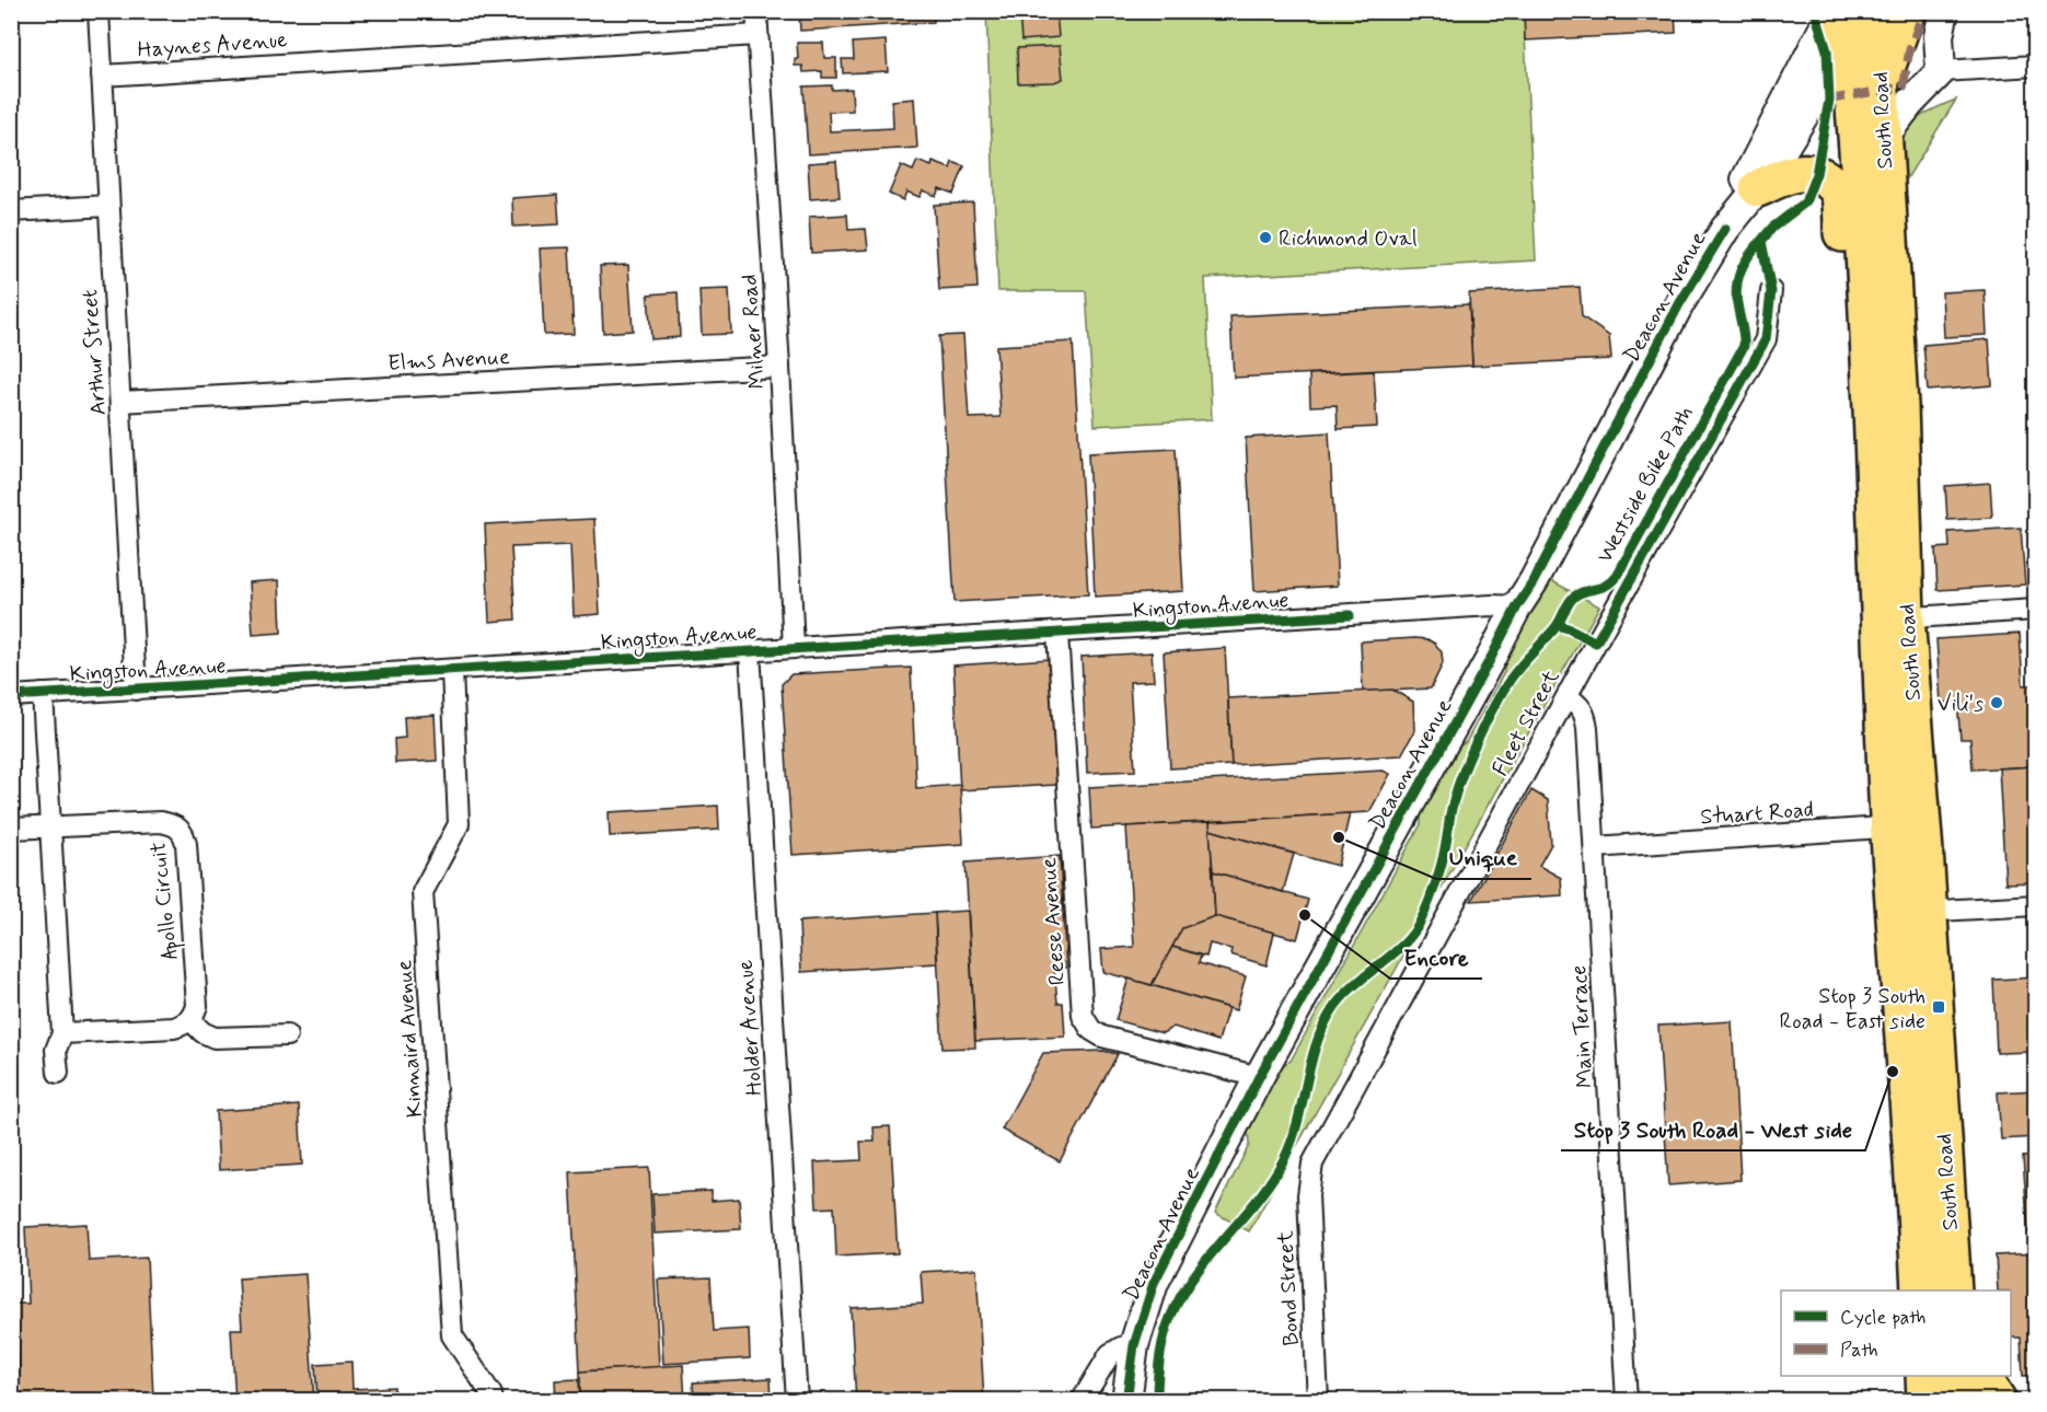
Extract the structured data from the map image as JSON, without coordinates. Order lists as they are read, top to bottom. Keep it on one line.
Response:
{"streets":{"highway":["South Road"],"street":["Haynes Avenue","Deacon Avenue","Milner Road","Arthur Street","Elms Avenue","Kingston Avenue","Fleet Street","Stuart Road","Apollo Circuit","Reese Avenue","Main Terrace","Holder Avenue","Kinnaird Avenue","Bond Street"],"cycle path":["Westside Bike Path"]},"crossings":[["Haynes Avenue","Milner Road"],["Haynes Avenue","Arthur Street"],["South Road","Deacon Avenue"],["South Road","Stuart Road"],["Deacon Avenue","Kingston Avenue"],["Deacon Avenue","Reese Avenue"],["Milner Road","Elms Avenue"],["Milner Road","Kingston Avenue"],["Arthur Street","Elms Avenue"],["Arthur Street","Kingston Avenue"],["Kingston Avenue","Reese Avenue"],["Kingston Avenue","Holder Avenue"],["Kingston Avenue","Kinnaird Avenue"],["Fleet Street","Main Terrace"],["Fleet Street","Bond Street"],["Stuart Road","Main Terrace"]],"places":{"other":["Richmond Oval","Vili's","Unique","Encore","Stop 3 South Road - West side"],"transit":["Stop 3 South Road - East side"]},"legend":["Cycle path","Path"]}
